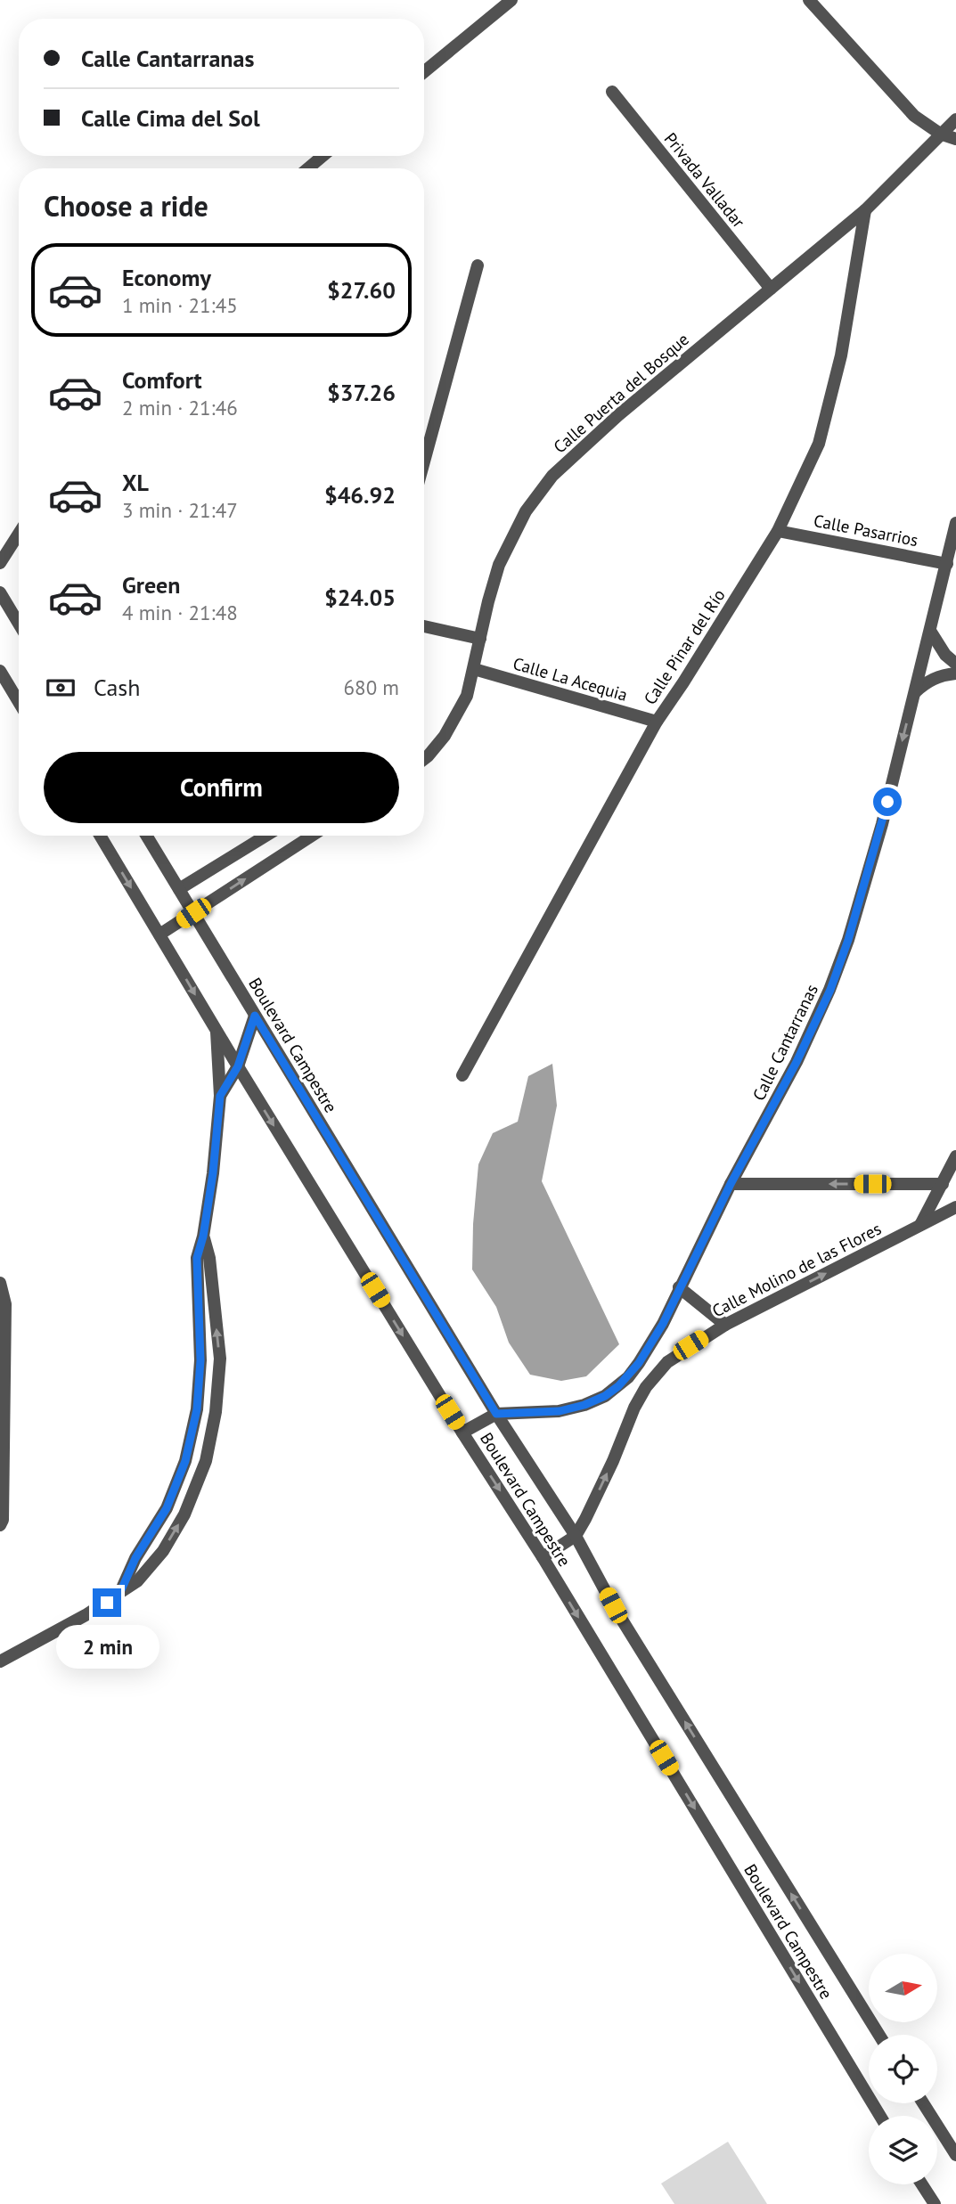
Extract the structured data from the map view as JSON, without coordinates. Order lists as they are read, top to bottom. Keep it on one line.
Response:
{"streets":{"street":["Privada Valladar","Calle Puerta del Bosque","Calle Pasarrios","Calle Pinar del Río","Calle La Acequia","Calle Cantarranas","Boulevard Campestre","Calle Molino de las Flores"]},"crossings":[["Privada Valladar","Calle Puerta del Bosque"],["Calle Puerta del Bosque","Calle Pinar del Río"],["Calle Puerta del Bosque","Calle La Acequia"],["Calle Pasarrios","Calle Pinar del Río"],["Calle Pasarrios","Calle Cantarranas"],["Calle Pinar del Río","Calle La Acequia"],["Calle Cantarranas","Boulevard Campestre"],["Boulevard Campestre","Calle Molino de las Flores"]],"one_way":["Calle Cantarranas","Calle Molino de las Flores"],"north":"right","page":{"banner":["Calle Cantarranas","Calle Cima del Sol"],"heading":"Choose a ride","list":[{"name":"Economy","note":"1 min · 21:45","value":"$27.60"},{"name":"Comfort","note":"2 min · 21:46","value":"$37.26"},{"name":"XL","note":"3 min · 21:47","value":"$46.92"},{"name":"Green","note":"4 min · 21:48","value":"$24.05"}],"pay":["Cash","680 m"],"buttons":"Confirm","bubble":"2 min"}}
